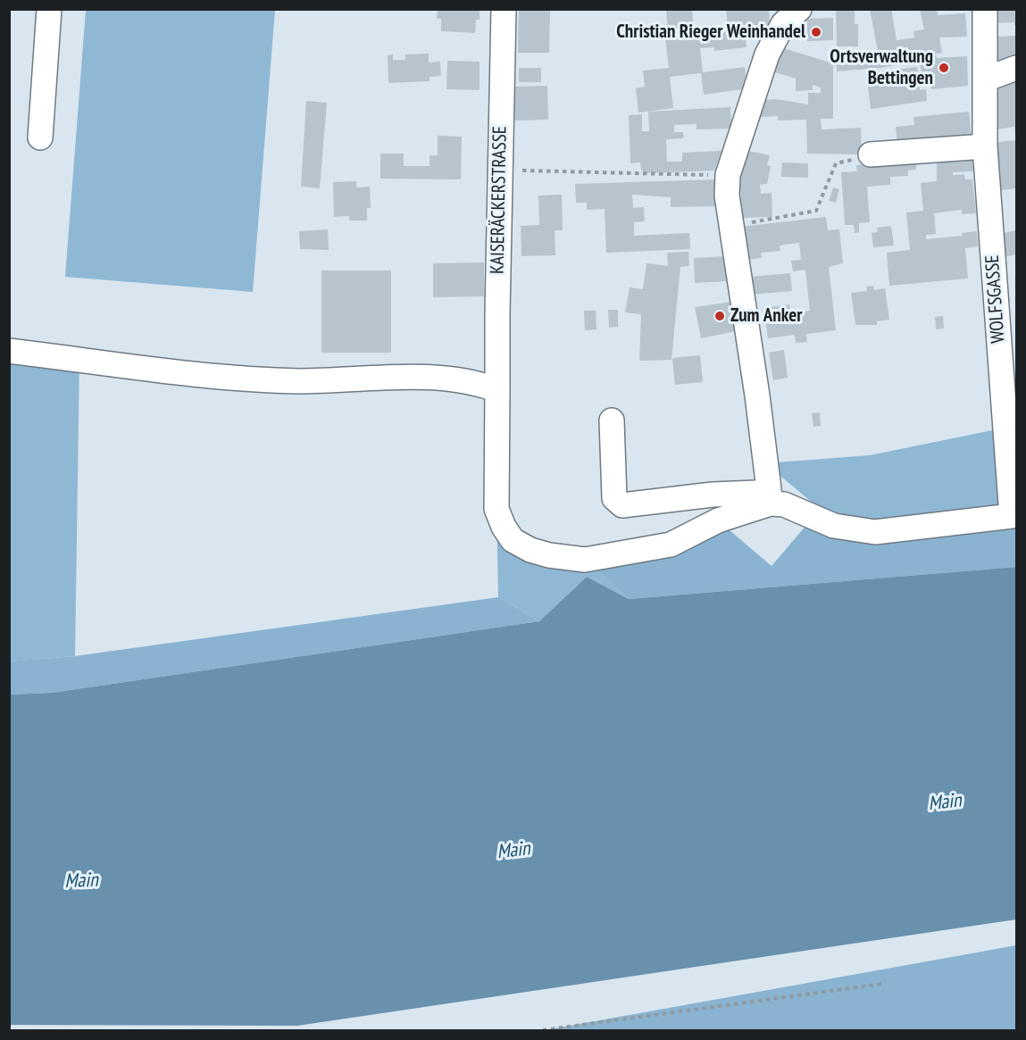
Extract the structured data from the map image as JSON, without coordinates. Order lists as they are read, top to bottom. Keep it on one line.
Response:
{"streets":{"street":["KAISERÄCKERSTRASSE","WOLFSGASSE"]},"crossings":[["KAISERÄCKERSTRASSE","WOLFSGASSE"]],"water":["Main"],"places":["Christian Rieger Weinhandel","Ortsverwaltung Bettingen","Zum Anker"]}
